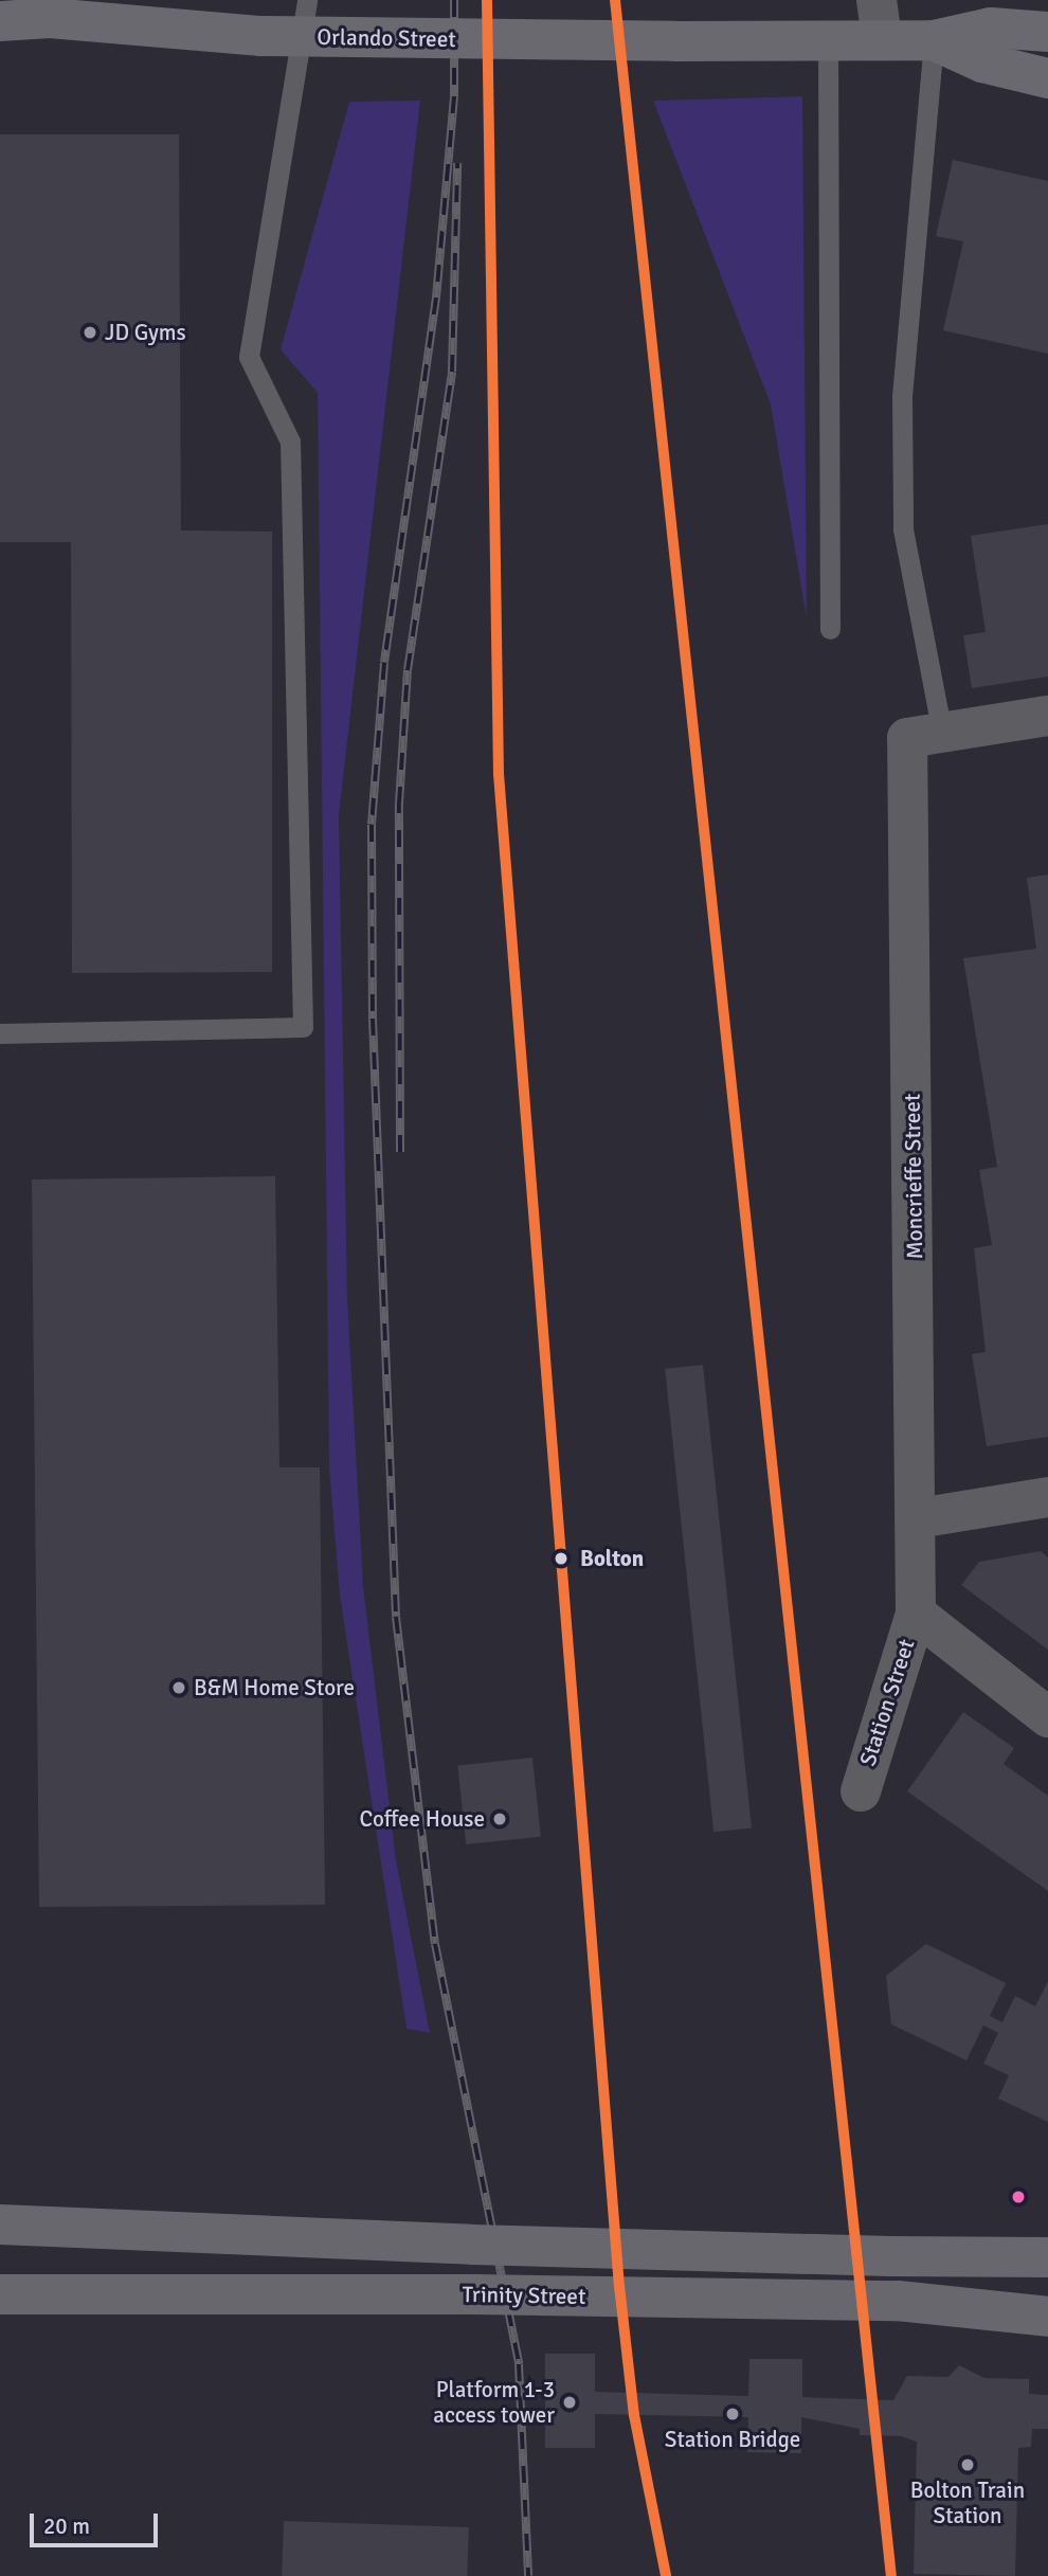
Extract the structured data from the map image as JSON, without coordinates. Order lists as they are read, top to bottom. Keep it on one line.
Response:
{"streets":{"main road":["Trinity Street"],"street":["Orlando Street","Moncrieffe Street","Station Street"]},"crossings":[["Moncrieffe Street","Station Street"]],"places":["JD Gyms","Bolton","B&M Home Store","Coffee House","Platform 1-3 access tower","Station Bridge","Bolton Train Station"],"scale_bar":"20 m"}
